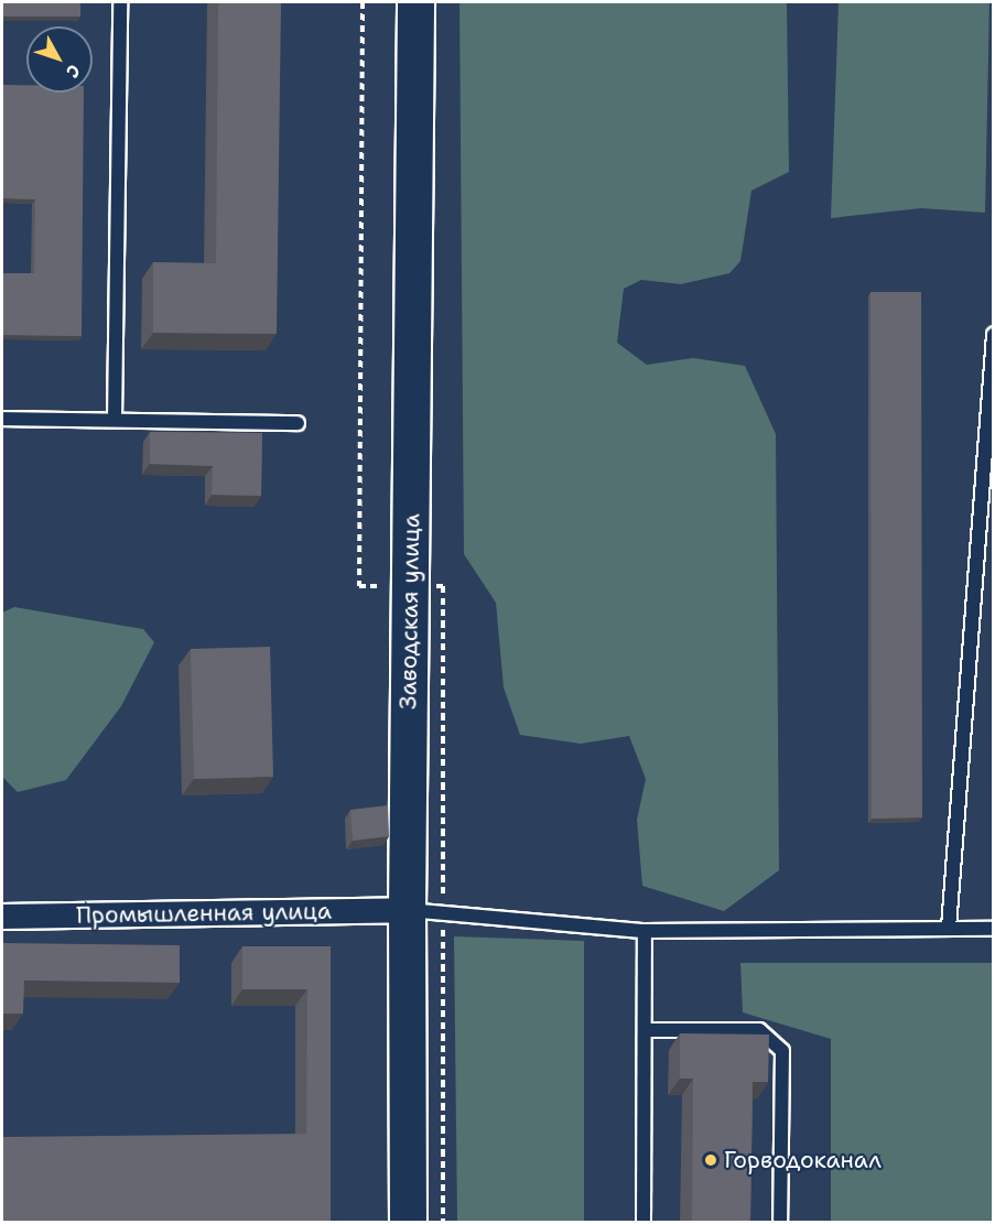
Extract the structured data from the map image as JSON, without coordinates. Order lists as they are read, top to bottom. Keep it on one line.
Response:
{"streets":{"main road":["Заводская улица"],"street":["Промышленная улица"]},"crossings":[["Заводская улица","Промышленная улица"]],"places":["Горводоканал"],"north":"bottom right"}
